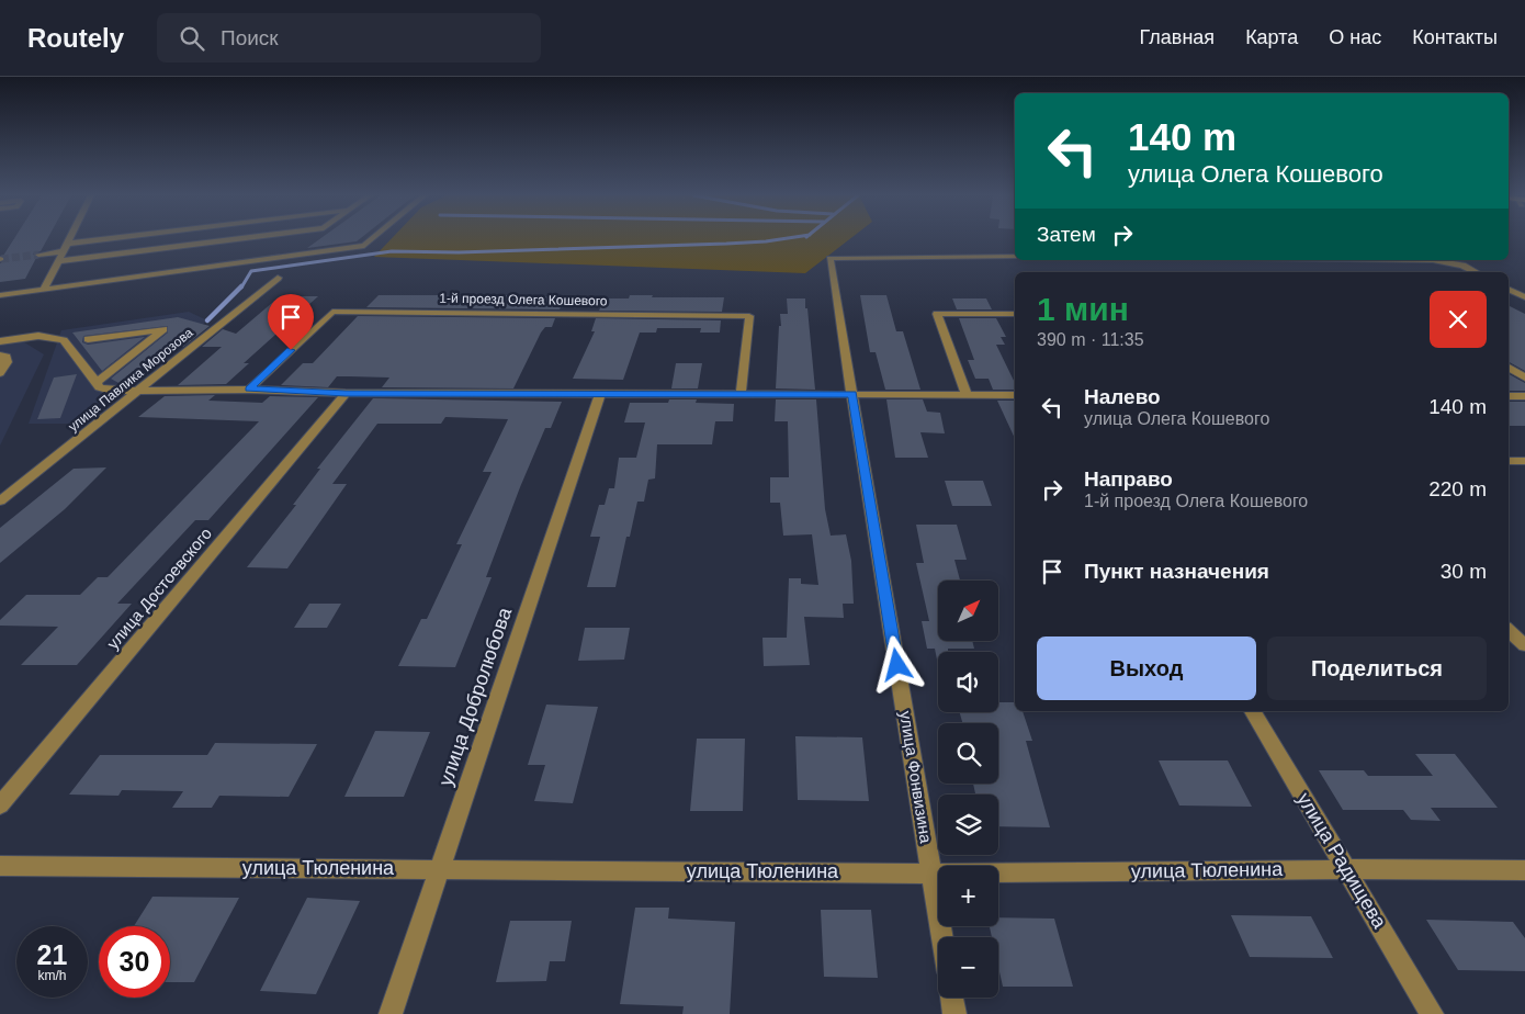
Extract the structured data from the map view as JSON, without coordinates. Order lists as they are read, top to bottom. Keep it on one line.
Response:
{"streets":{"street":["1-й проезд Олега Кошевого","улица Павлика Морозова","улица Достоевского","улица Добролюбова","улица Фонвизина","улица Радищева","улица Тюленина"]},"crossings":[["улица Добролюбова","улица Тюленина"],["улица Фонвизина","улица Тюленина"],["улица Радищева","улица Тюленина"]],"north":"top right","page":{"header":"Routely","search":"Поиск","nav":["Главная","Карта","О нас","Контакты"],"turn":["140 m","улица Олега Кошевого"],"then":"Затем","heading":["1 мин","390 m · 11:35"],"list":[{"name":"Налево","note":"улица Олега Кошевого","value":"140 m"},{"name":"Направо","note":"1-й проезд Олега Кошевого","value":"220 m"},{"name":"Пункт назначения","value":"30 m"}],"map_buttons":["+","−"],"buttons":["Выход","Поделиться"],"speed":"21 km/h","limit":"30"}}
